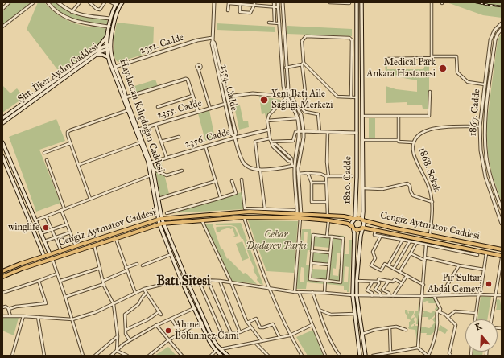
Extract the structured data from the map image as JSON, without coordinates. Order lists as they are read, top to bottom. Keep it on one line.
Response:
{"streets":{"main road":["Şht. İlker Aydın Caddesi","Haydarcan Kılıçdoğan Caddesi","1820. Cadde","Cengiz Aytmatov Caddesi"],"street":["2351. Cadde","2354. Cadde","2355. Cadde","1867. Cadde","2356. Cadde","1868. Sokak"]},"crossings":[["2351. Cadde","2354. Cadde"],["2351. Cadde","Haydarcan Kılıçdoğan Caddesi"],["Şht. İlker Aydın Caddesi","Haydarcan Kılıçdoğan Caddesi"],["2354. Cadde","2355. Cadde"],["2354. Cadde","2356. Cadde"],["2355. Cadde","Haydarcan Kılıçdoğan Caddesi"],["1867. Cadde","1868. Sokak"],["Haydarcan Kılıçdoğan Caddesi","2356. Cadde"],["Haydarcan Kılıçdoğan Caddesi","Cengiz Aytmatov Caddesi"],["1868. Sokak","Cengiz Aytmatov Caddesi"],["1820. Cadde","Cengiz Aytmatov Caddesi"]],"districts":["Batı Sitesi"],"parks":["Cehar Dudayev Parkı"],"places":["Medical Park Ankara Hastanesi","Yeni Batı Aile Sağlığı Merkezi","winglife","Pir Sultan Abdal Cemevi","Ahmet Bölünmez Cami"],"north":"top"}
